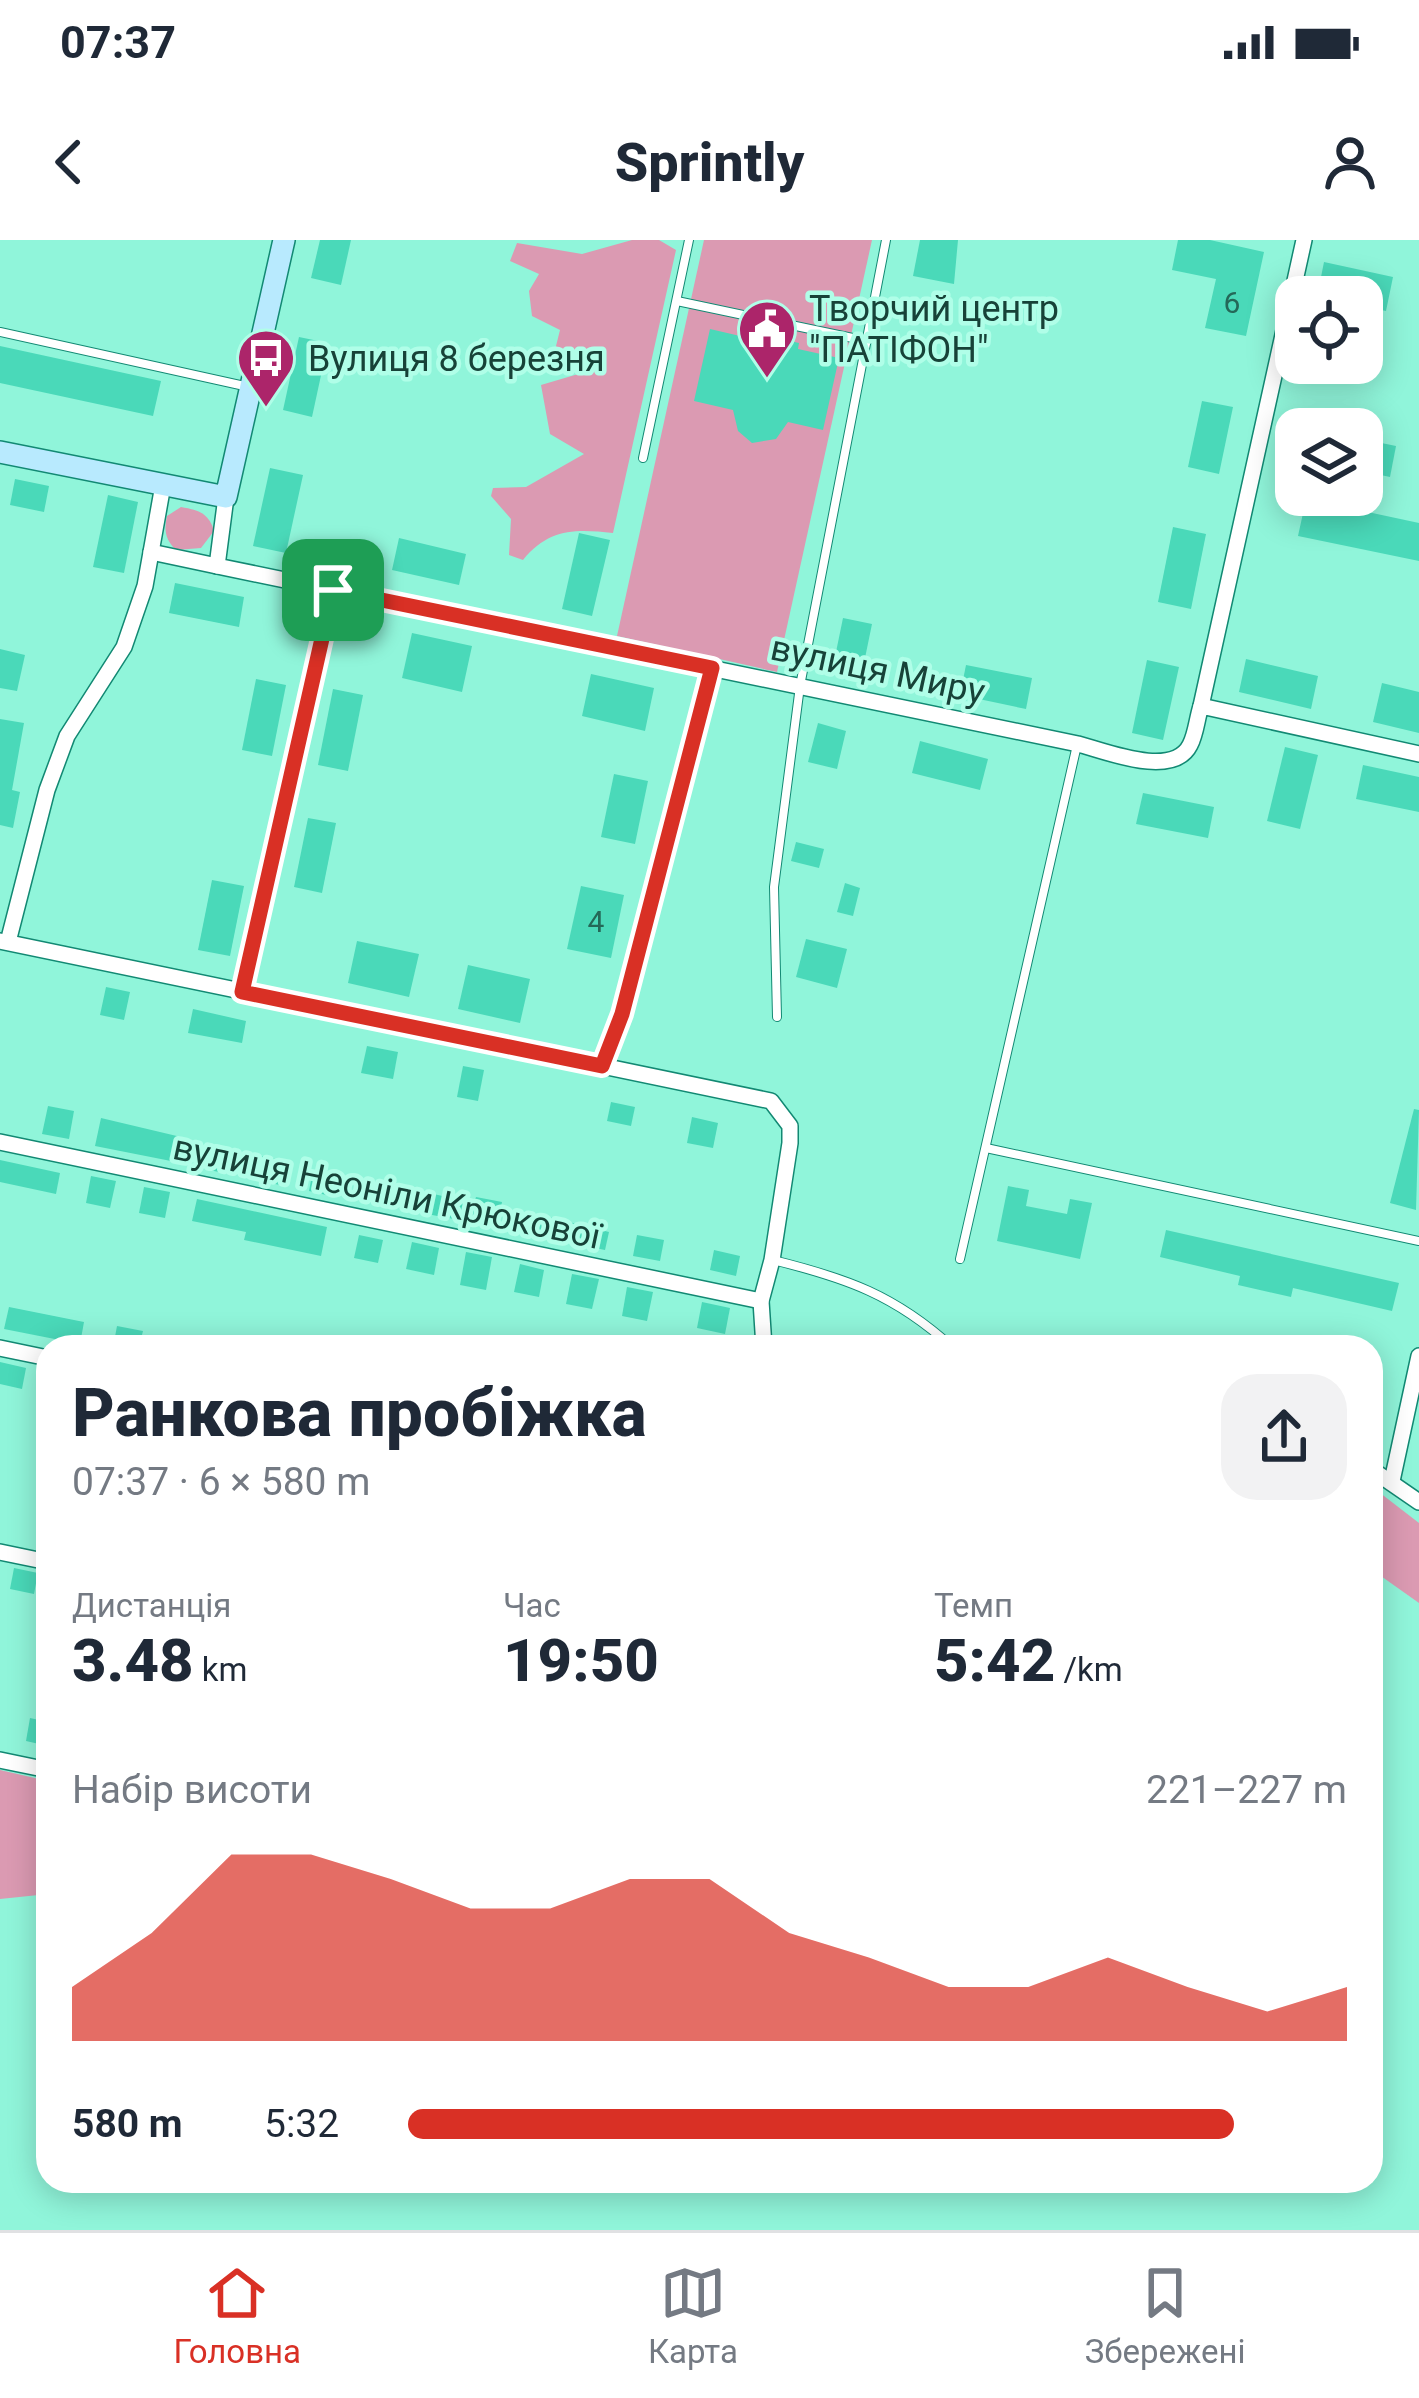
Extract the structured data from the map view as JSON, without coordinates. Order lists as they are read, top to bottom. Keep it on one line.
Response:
{"streets":{"street":["вулиця Миру","вулиця Неоніли Крюкової"]},"places":{"public building":["Творчий центр \"ПАТІФОН\""],"bus stop":["Вулиця 8 березня"]},"house_numbers":["6","4"],"page":{"status":"07:37","header":"Sprintly","heading":["Ранкова пробіжка","07:37 · 6 × 580 m"],"stats":[["Дистанція","3.48 km"],["Час","19:50"],["Темп","5:42 /km"]],"chart":["Набір висоти","221–227 m"],"list":[{"name":"580 m","note":"5:32"}],"tabs":["Головна","Карта","Збережені"]}}
